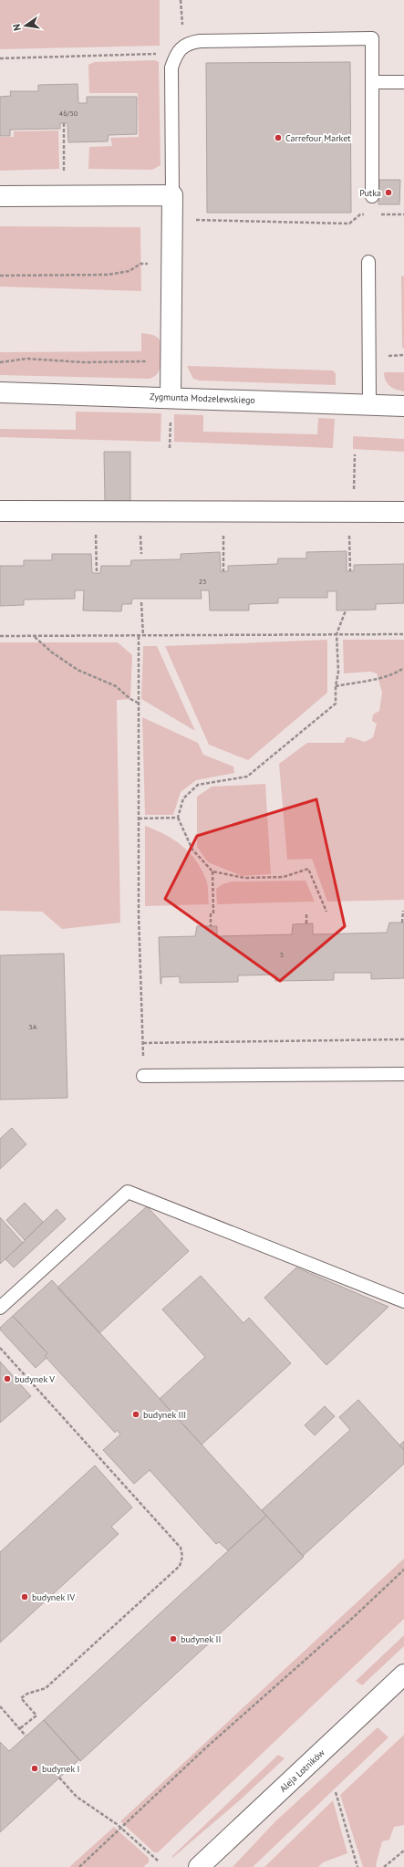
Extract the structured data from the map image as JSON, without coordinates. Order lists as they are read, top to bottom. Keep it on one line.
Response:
{"streets":{"street":["Zygmunta Modzelewskiego","Aleja Lotników"]},"places":["Carrefour Market","Putka","budynek V","budynek III","budynek IV","budynek II","budynek I"],"house_numbers":["46/50","23","5","5A"],"north":"left"}
